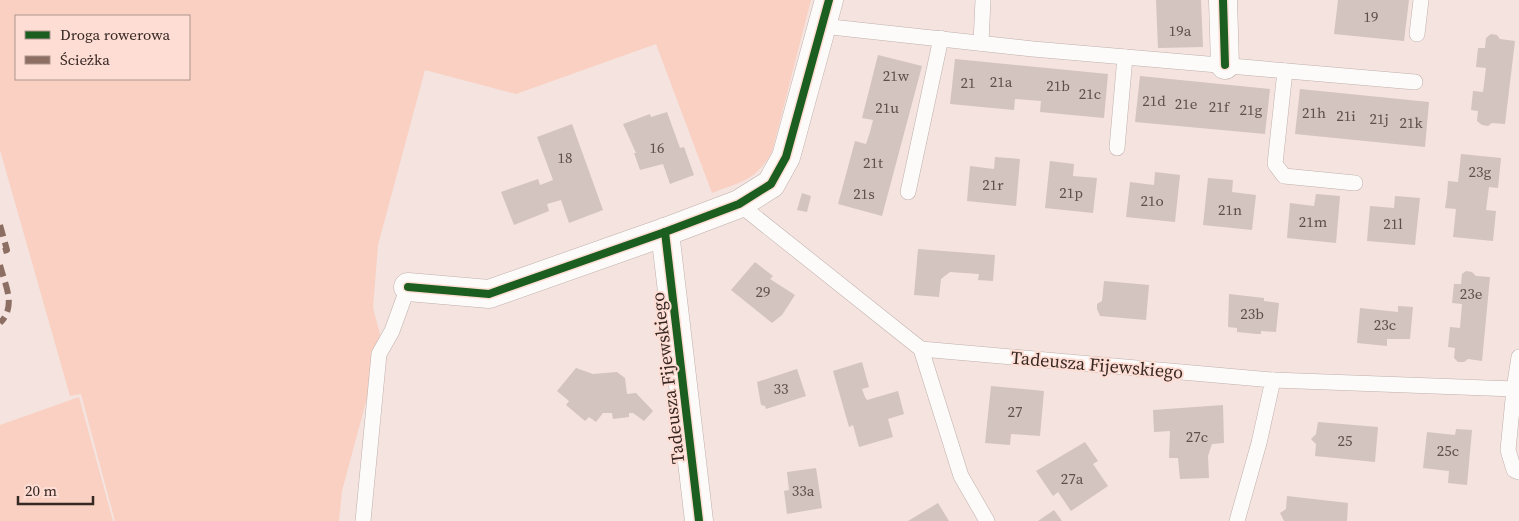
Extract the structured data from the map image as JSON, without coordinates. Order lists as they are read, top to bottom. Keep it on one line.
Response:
{"streets":{"street":["Tadeusza Fijewskiego"]},"house_numbers":["19","19a","21w","21a","21","21b","21c","21d","21e","21f","21u","21g","21h","21i","21j","21k","16","18","21t","23g","21r","21p","21s","21o","21n","21m","21l","29","23e","23b","23c","33","27","27c","25","25c","27a","33a"],"legend":["Droga rowerowa","Ścieżka"],"scale_bar":"20 m"}
